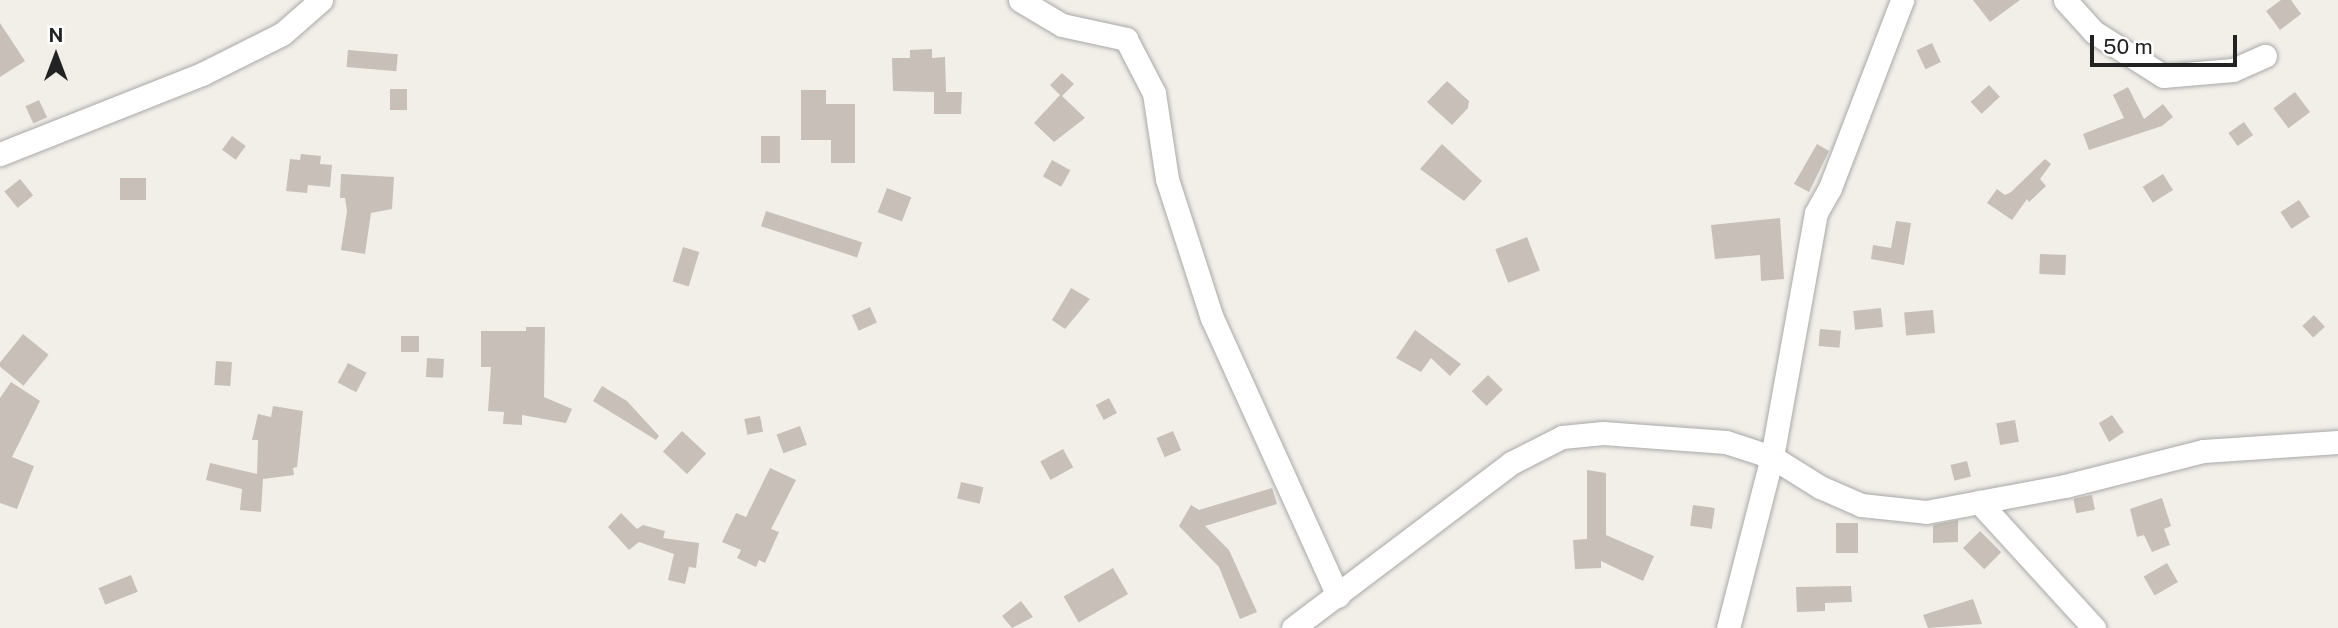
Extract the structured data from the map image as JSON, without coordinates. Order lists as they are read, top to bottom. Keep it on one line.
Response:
{"scale_bar":"50 m","north":"top"}
